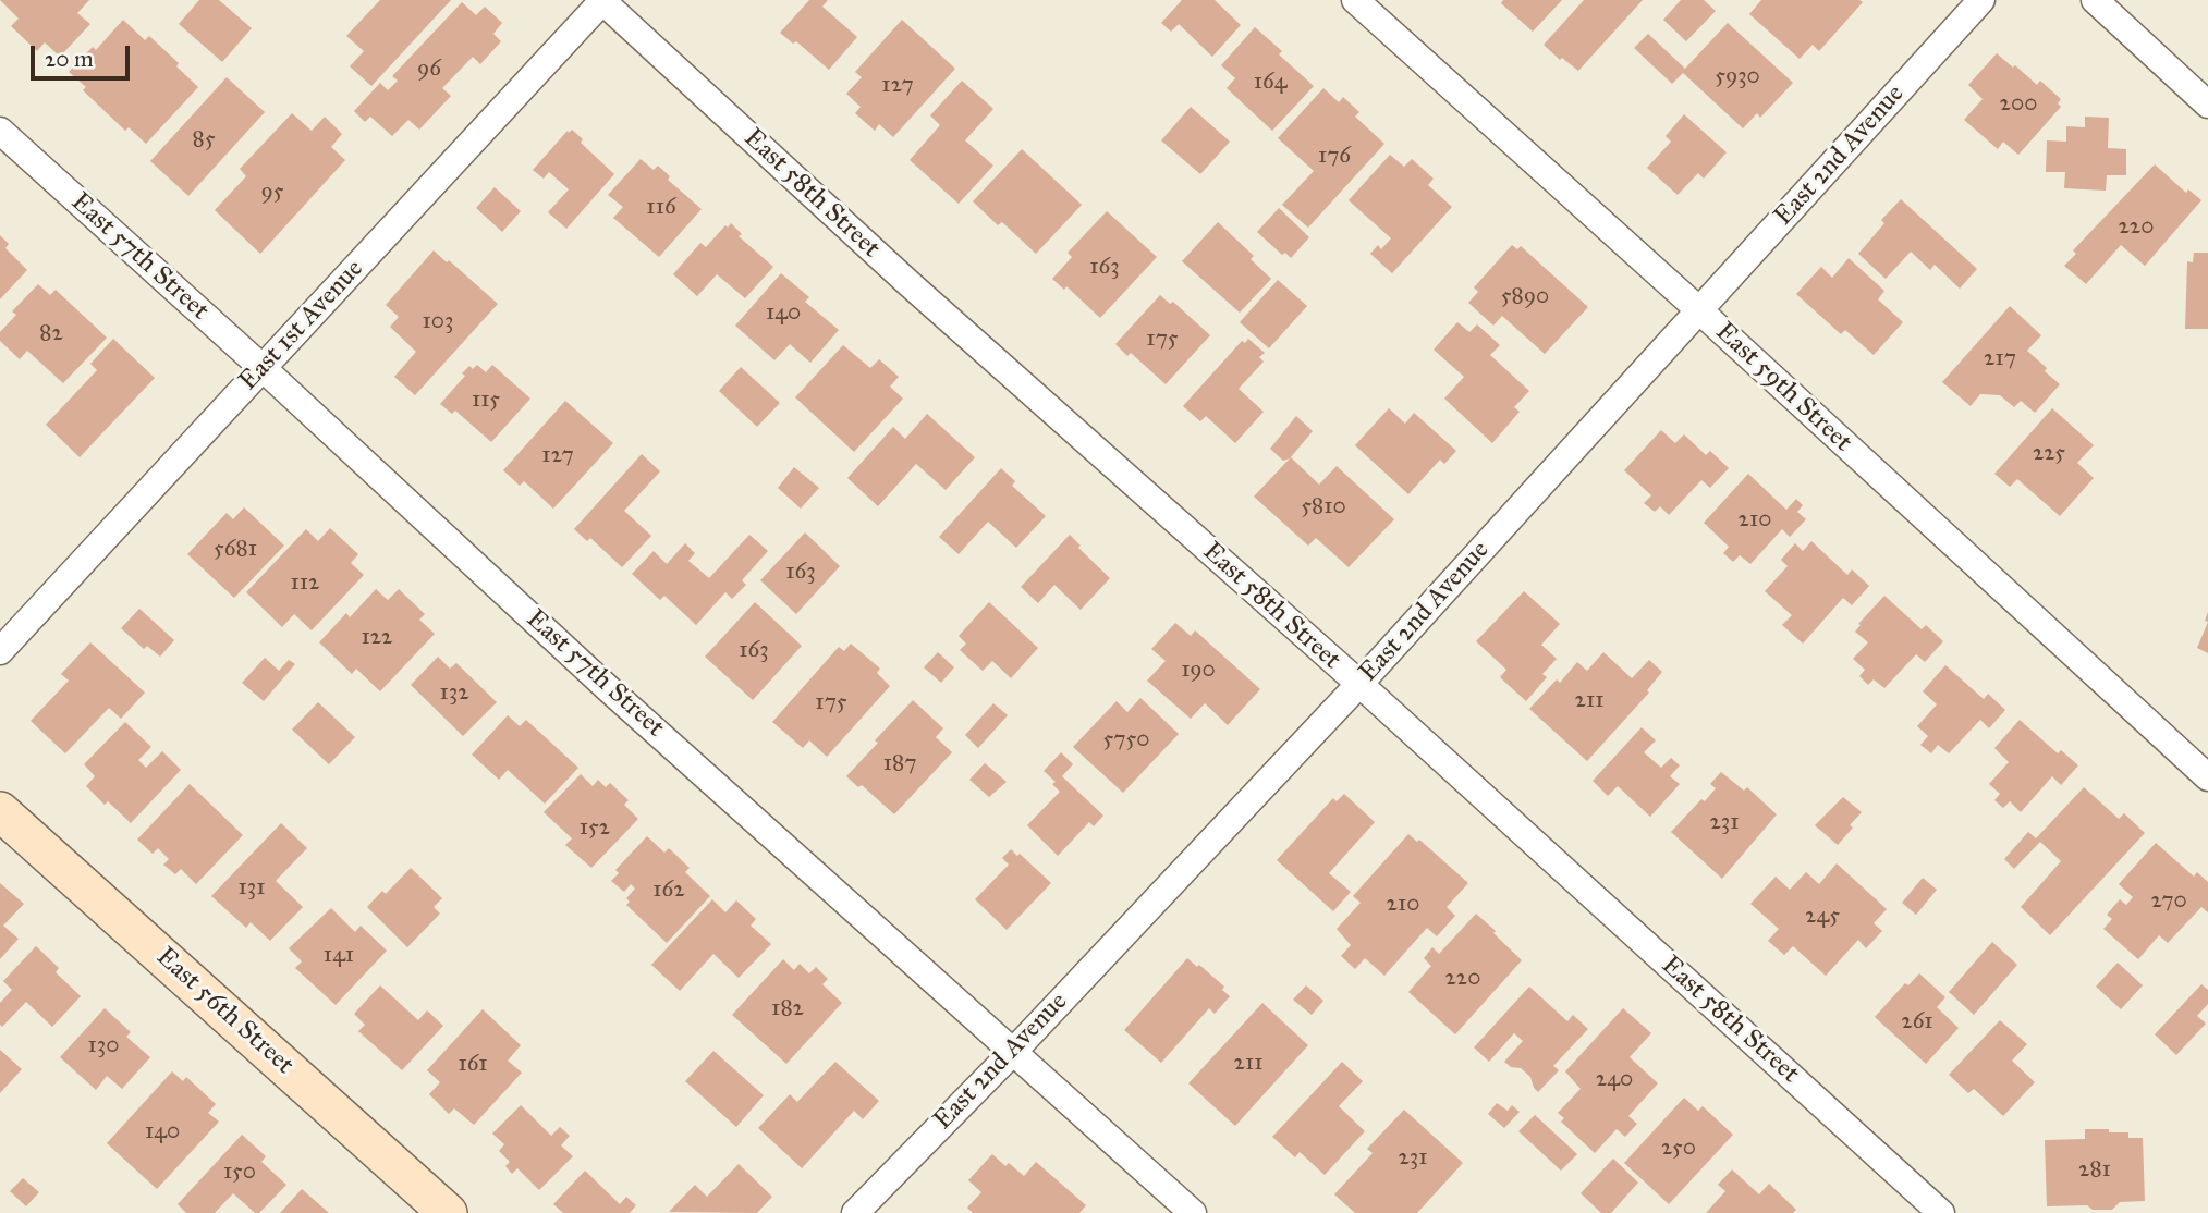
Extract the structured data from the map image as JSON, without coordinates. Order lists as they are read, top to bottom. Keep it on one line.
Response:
{"streets":{"street":["East 2nd Avenue","East 58th Street","East 57th Street","East 1st Avenue","East 59th Street","East 56th Street"]},"crossings":[["East 2nd Avenue","East 58th Street"],["East 2nd Avenue","East 57th Street"],["East 2nd Avenue","East 59th Street"],["East 58th Street","East 1st Avenue"],["East 57th Street","East 1st Avenue"]],"house_numbers":["96","5930","164","127","200","85","176","95","116","220","163","5890","140","103","82","175","217","115","225","127","5810","210","5681","163","112","122","163","190","132","211","175","5750","187","231","152","131","162","270","210","245","141","220","182","261","130","211","161","240","140","250","231","281","150"],"scale_bar":"20 m"}
